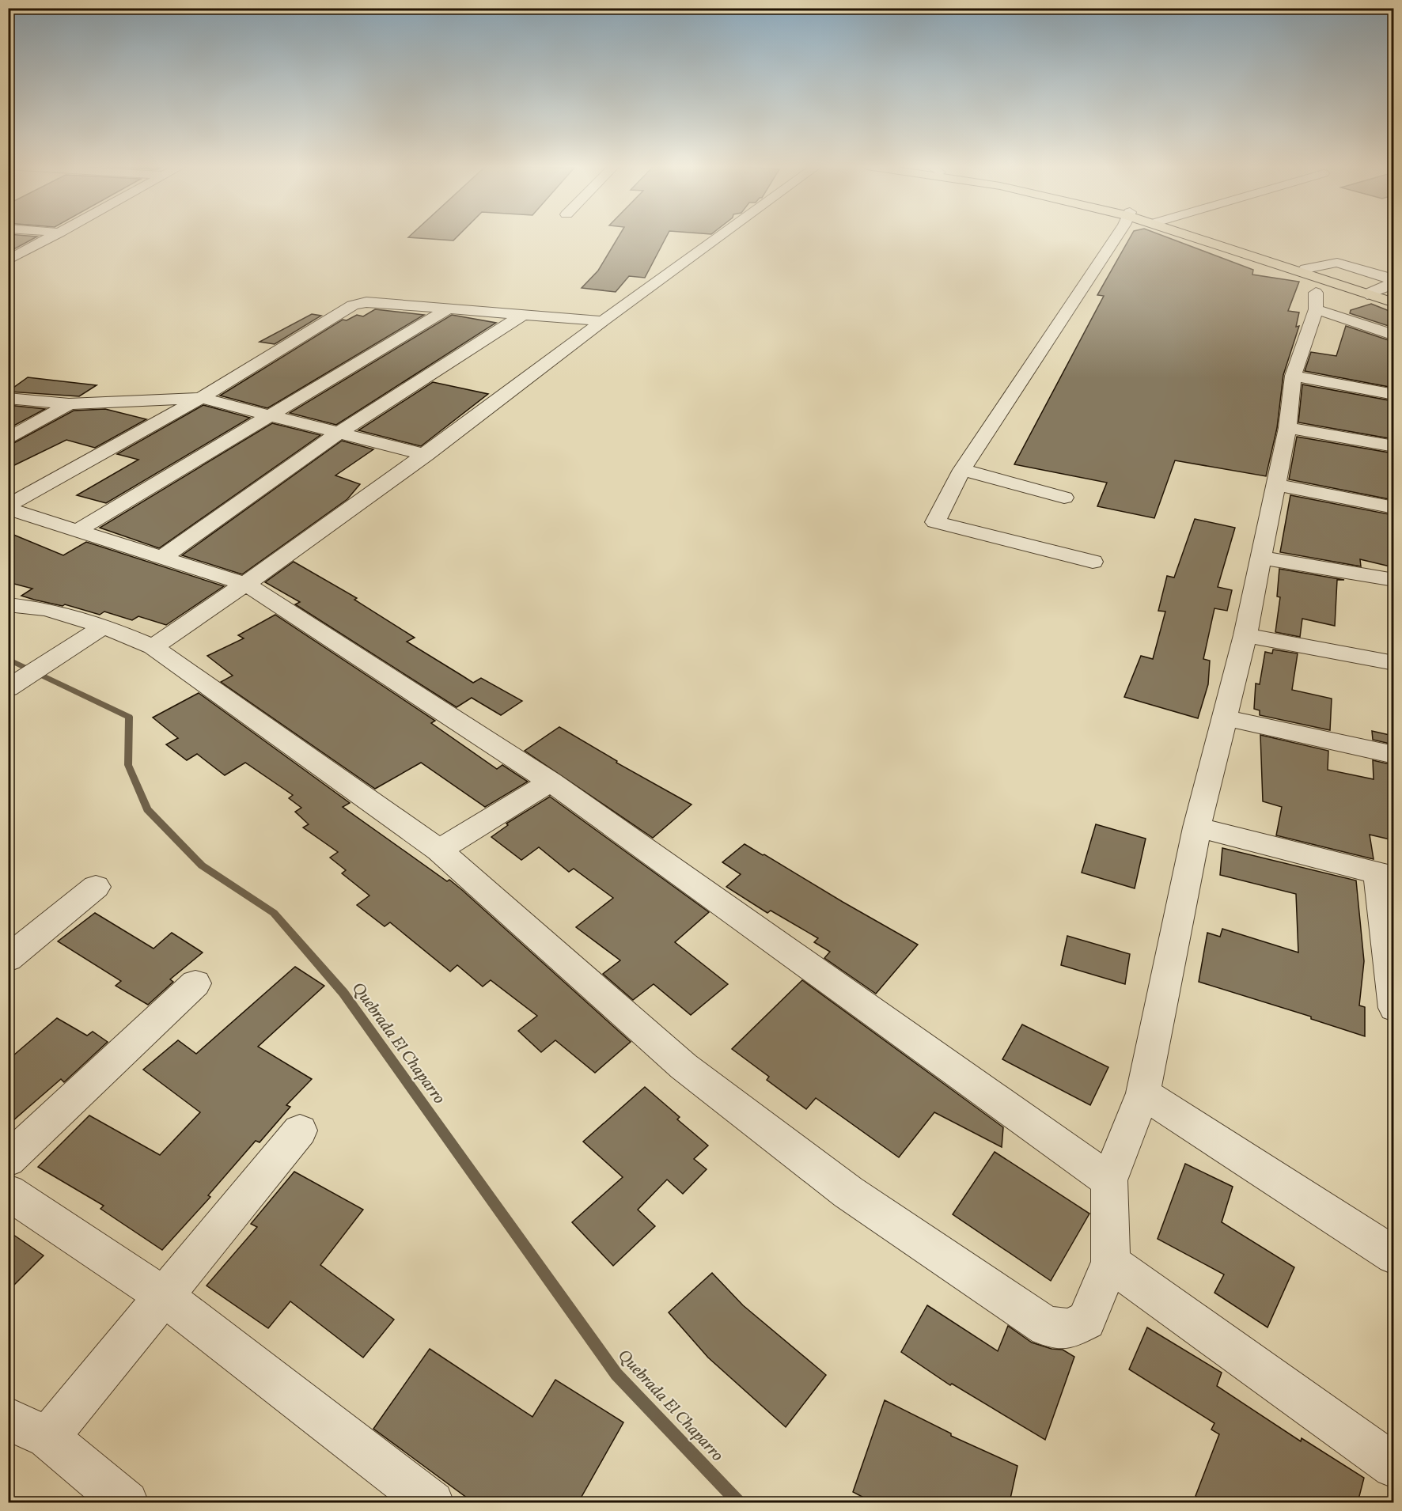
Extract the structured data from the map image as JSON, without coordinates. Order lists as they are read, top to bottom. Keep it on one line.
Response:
{"water":["Quebrada El Chaparro"]}
